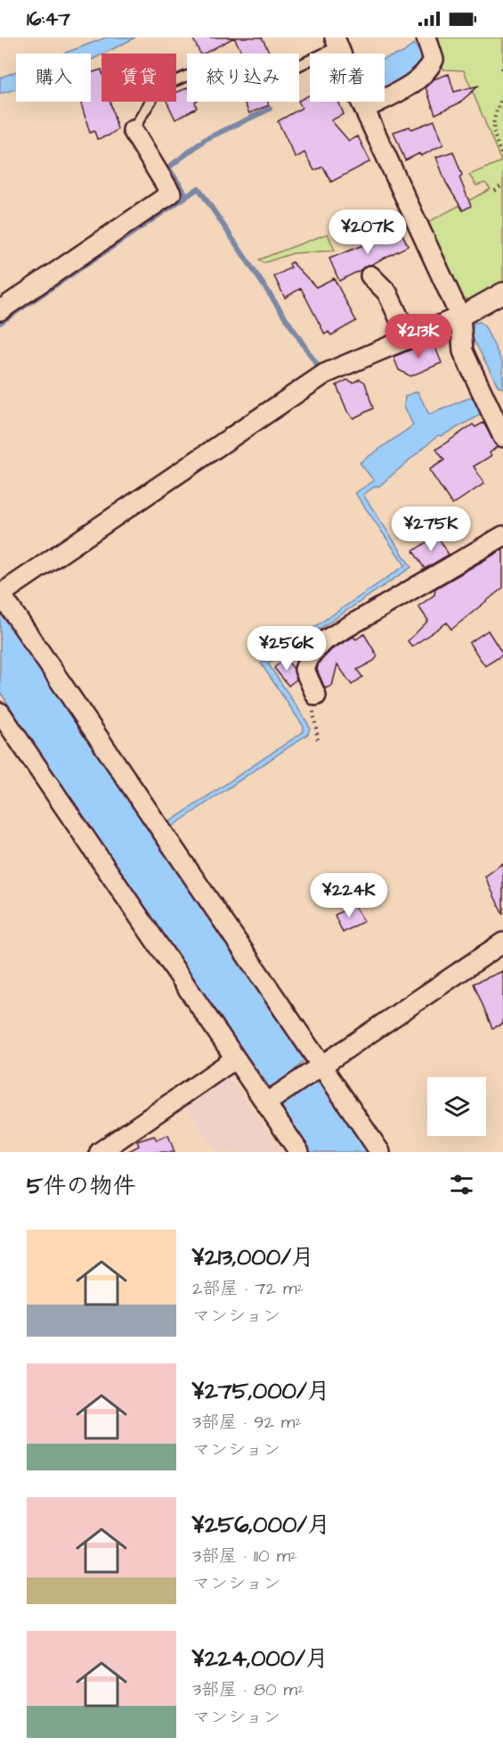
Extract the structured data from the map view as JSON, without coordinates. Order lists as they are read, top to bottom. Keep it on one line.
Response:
{"page":{"status":"16:47","chip":["購入","賃貸","絞り込み","新着"],"price":["¥207K","¥213K","¥275K","¥256K","¥224K"],"heading":"5件の物件","list":[{"name":"¥213,000/月","note":"2部屋 · 72 m² · マンション"},{"name":"¥275,000/月","note":"3部屋 · 92 m² · マンション"},{"name":"¥256,000/月","note":"3部屋 · 110 m² · マンション"},{"name":"¥224,000/月","note":"3部屋 · 80 m² · マンション"}]}}
